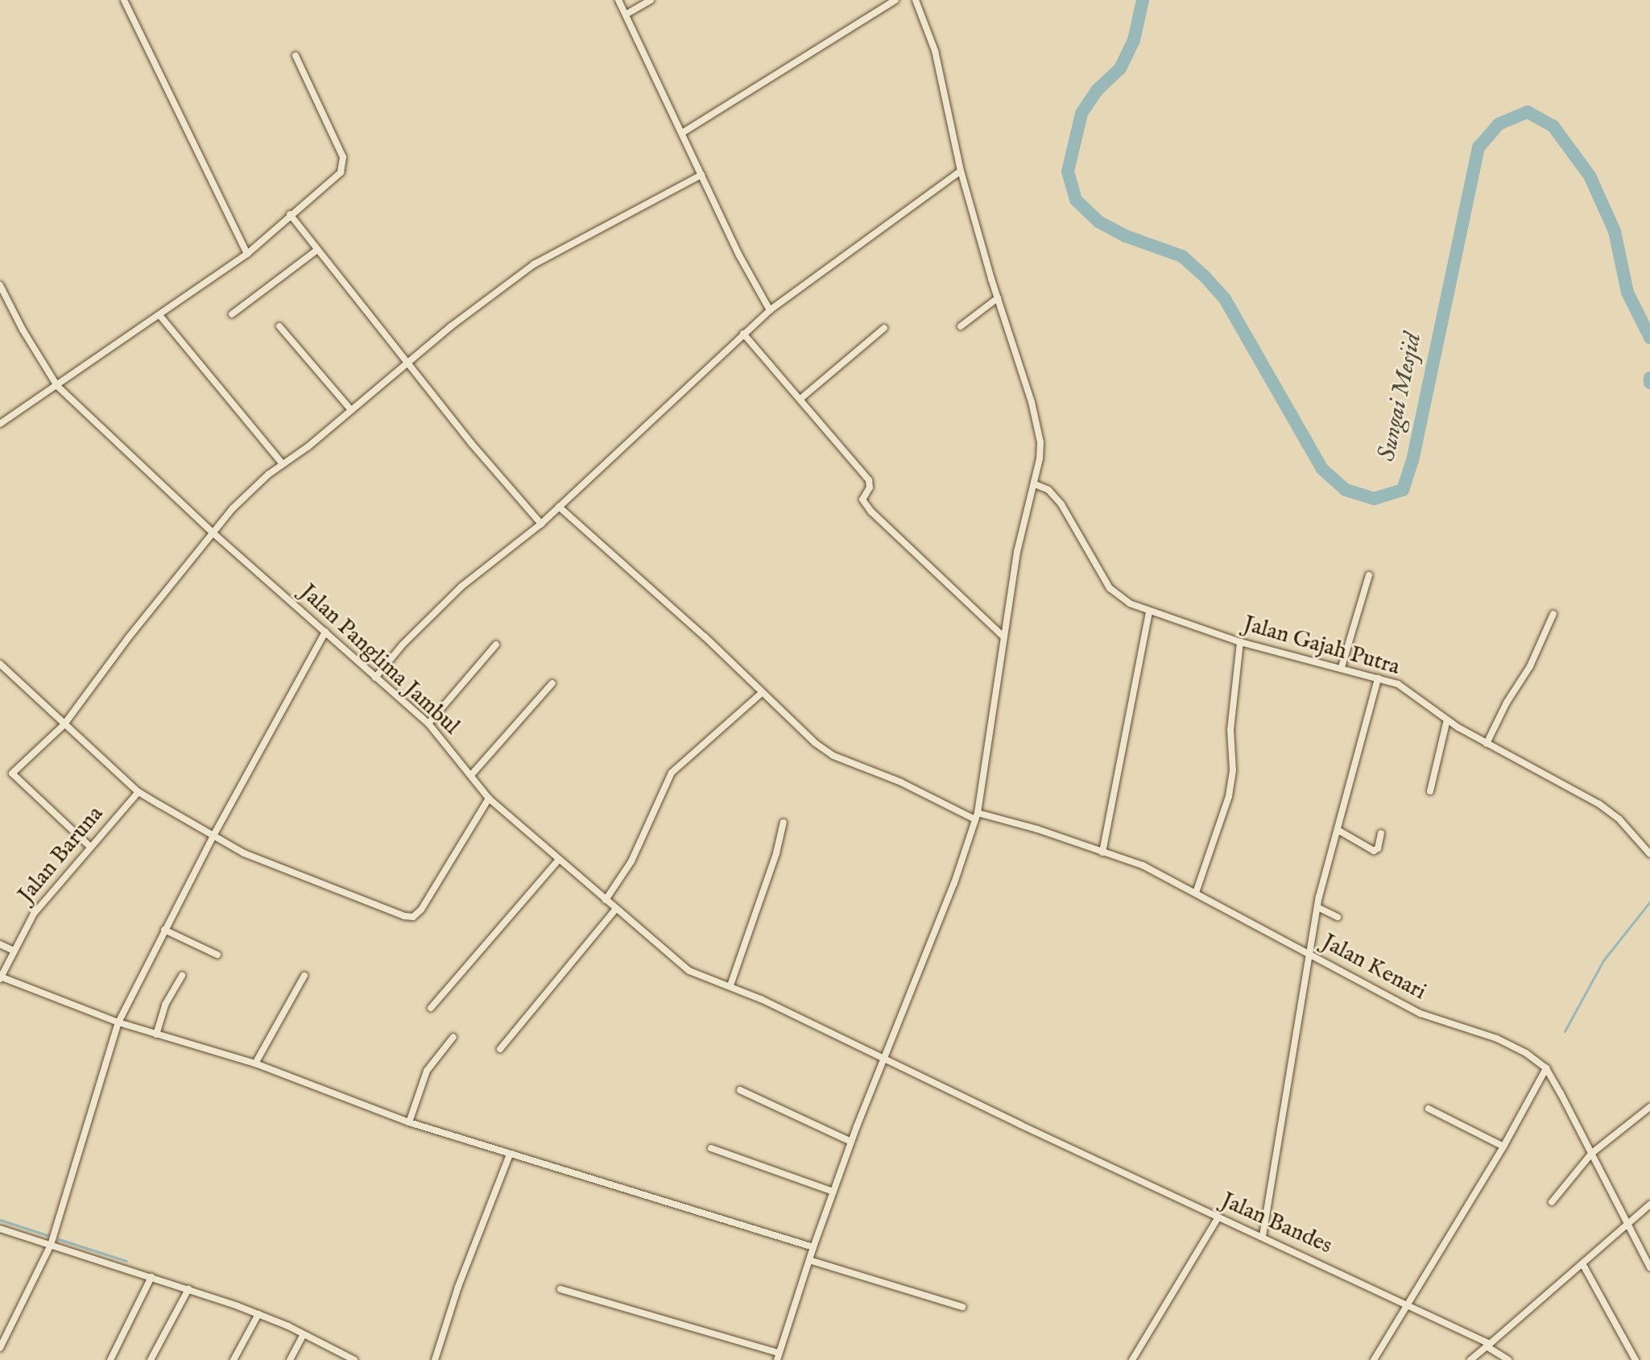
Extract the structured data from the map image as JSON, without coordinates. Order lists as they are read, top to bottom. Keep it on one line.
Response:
{"streets":{"street":["Jalan Gajah Putra","Jalan Panglima Jambul","Jalan Baruna","Jalan Kenari","Jalan Bandes"]},"crossings":[["Jalan Panglima Jambul","Jalan Bandes"]],"water":["Sungai Mesjid"]}
